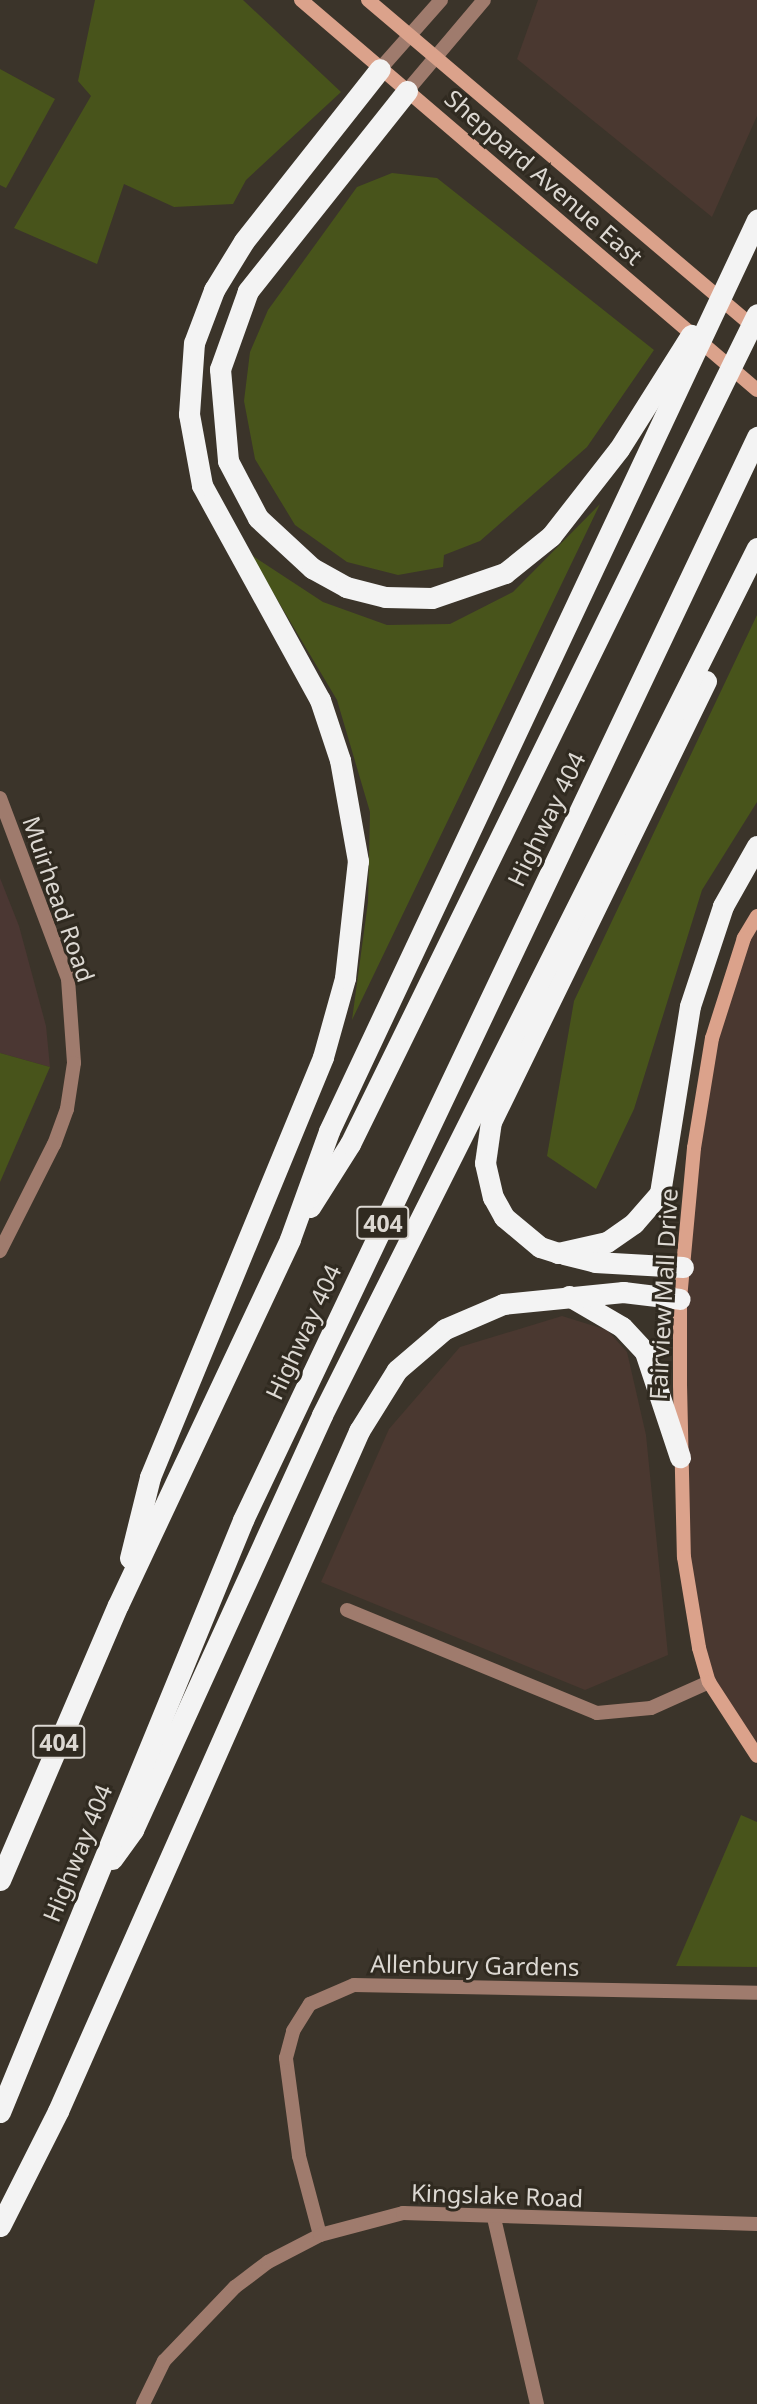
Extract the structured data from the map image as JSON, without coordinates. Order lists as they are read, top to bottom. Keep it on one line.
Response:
{"streets":{"highway":["Highway 404","404"],"main road":["Sheppard Avenue East","Fairview Mall Drive"],"street":["Muirhead Road","Allenbury Gardens","Kingslake Road"]},"crossings":[["Allenbury Gardens","Kingslake Road"]]}
